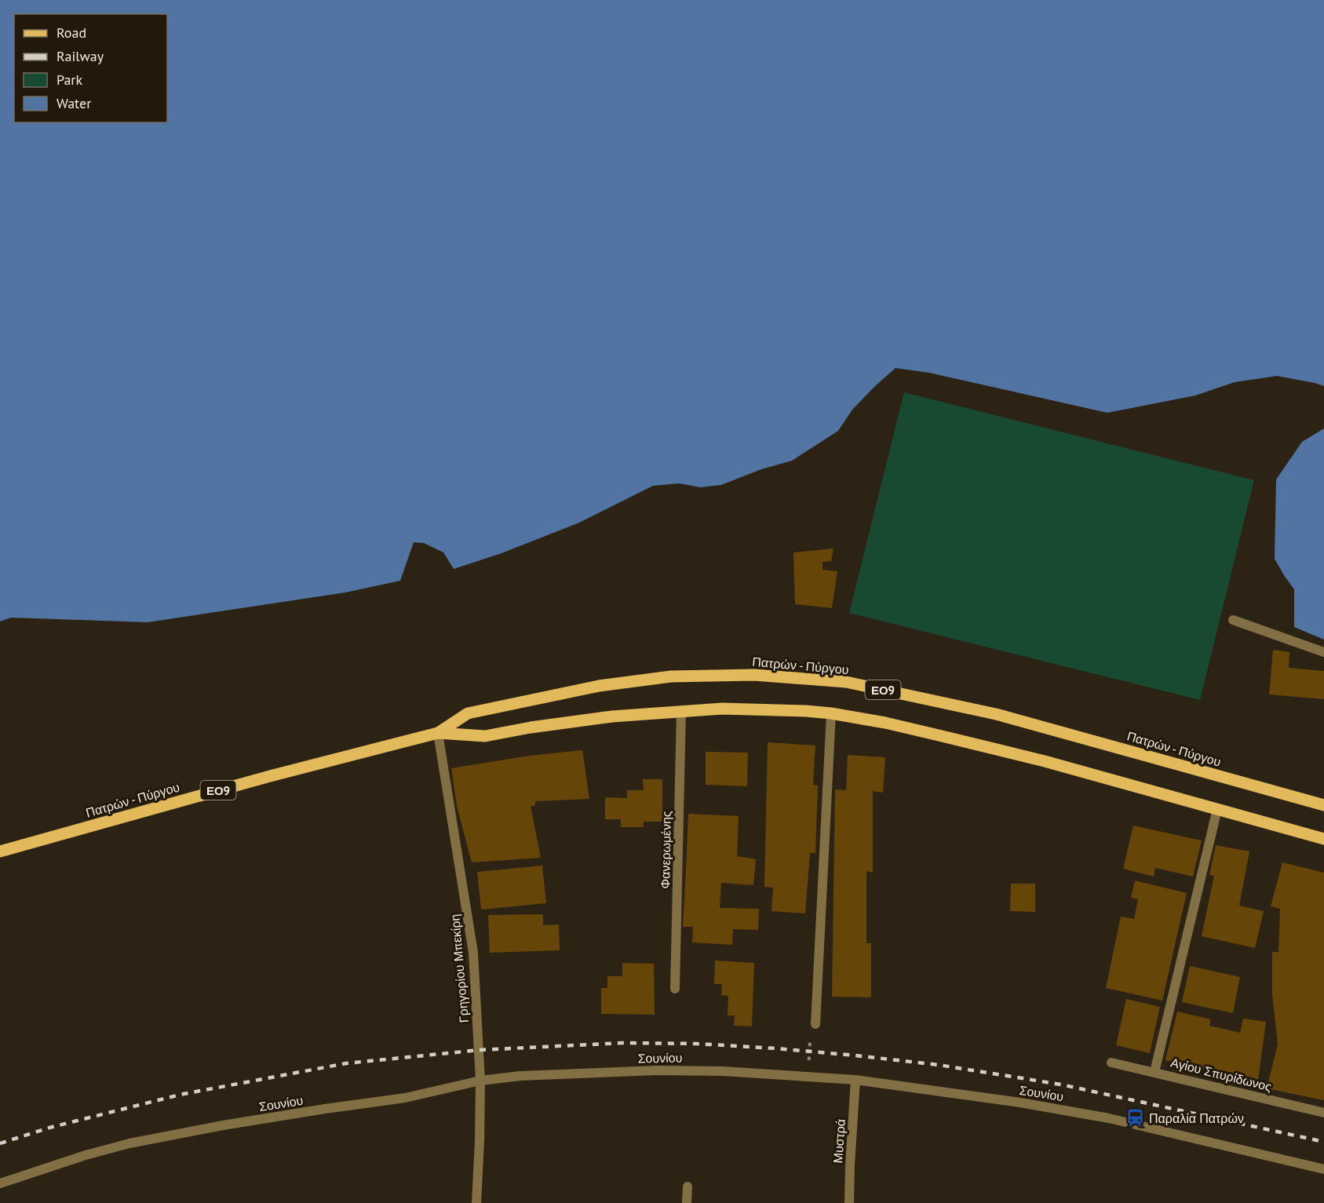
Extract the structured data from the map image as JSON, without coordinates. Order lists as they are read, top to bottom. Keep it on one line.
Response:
{"streets":{"main road":["Πατρών - Πύργου","ΕΟ9"],"street":["Φανερωμένης","Γρηγορίου Μπεκίρη","Σουνίου","Αγίου Σπυρίδωνος","Μυστρά"]},"crossings":[["Πατρών - Πύργου","Φανερωμένης"],["Πατρών - Πύργου","Γρηγορίου Μπεκίρη"],["Γρηγορίου Μπεκίρη","Σουνίου"],["Σουνίου","Μυστρά"]],"places":{"station":["Παραλία Πατρών"]},"legend":["Road","Railway","Park","Water"]}
